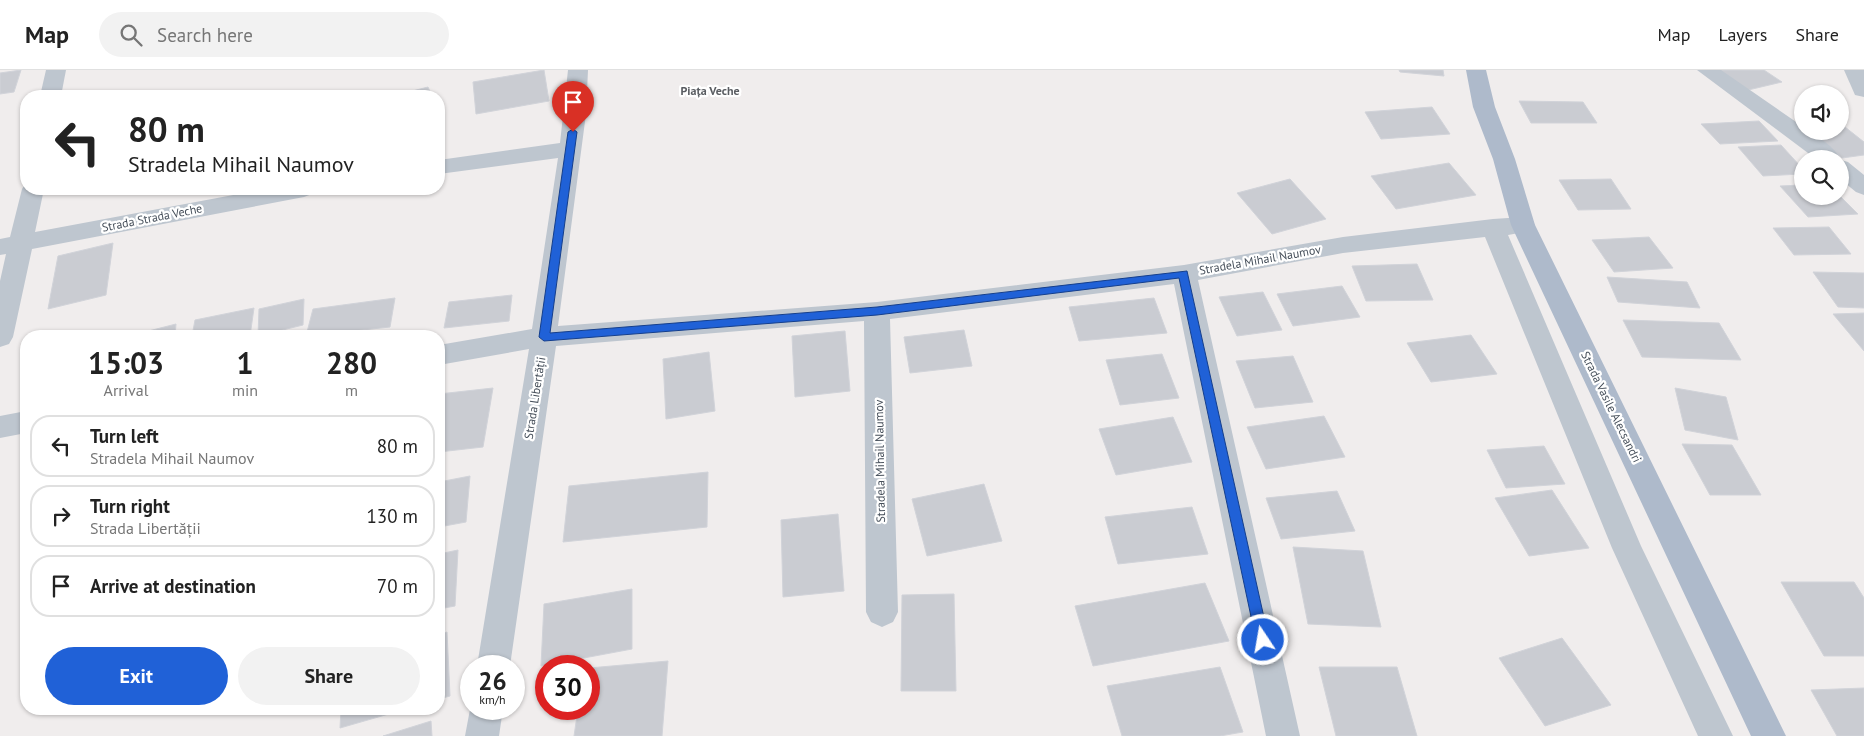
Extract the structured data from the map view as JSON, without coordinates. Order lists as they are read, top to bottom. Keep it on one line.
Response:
{"streets":{"main road":["Strada Vasile Alecsandri"],"street":["Strada Strada Veche","Stradela Mihail Naumov","Strada Libertății"]},"crossings":[["Stradela Mihail Naumov","Strada Libertății"],["Stradela Mihail Naumov","Strada Vasile Alecsandri"]],"districts":["Piața Veche"],"page":{"header":"Map","search":"Search here","nav":["Map","Layers","Share"],"turn":["80 m","Stradela Mihail Naumov"],"eta":["15:03","Arrival","1","min","280","m"],"list":[{"name":"Turn left","note":"Stradela Mihail Naumov","value":"80 m"},{"name":"Turn right","note":"Strada Libertății","value":"130 m"},{"name":"Arrive at destination","value":"70 m"}],"buttons":["Exit","Share"],"speed":"26 km/h","limit":"30"}}
